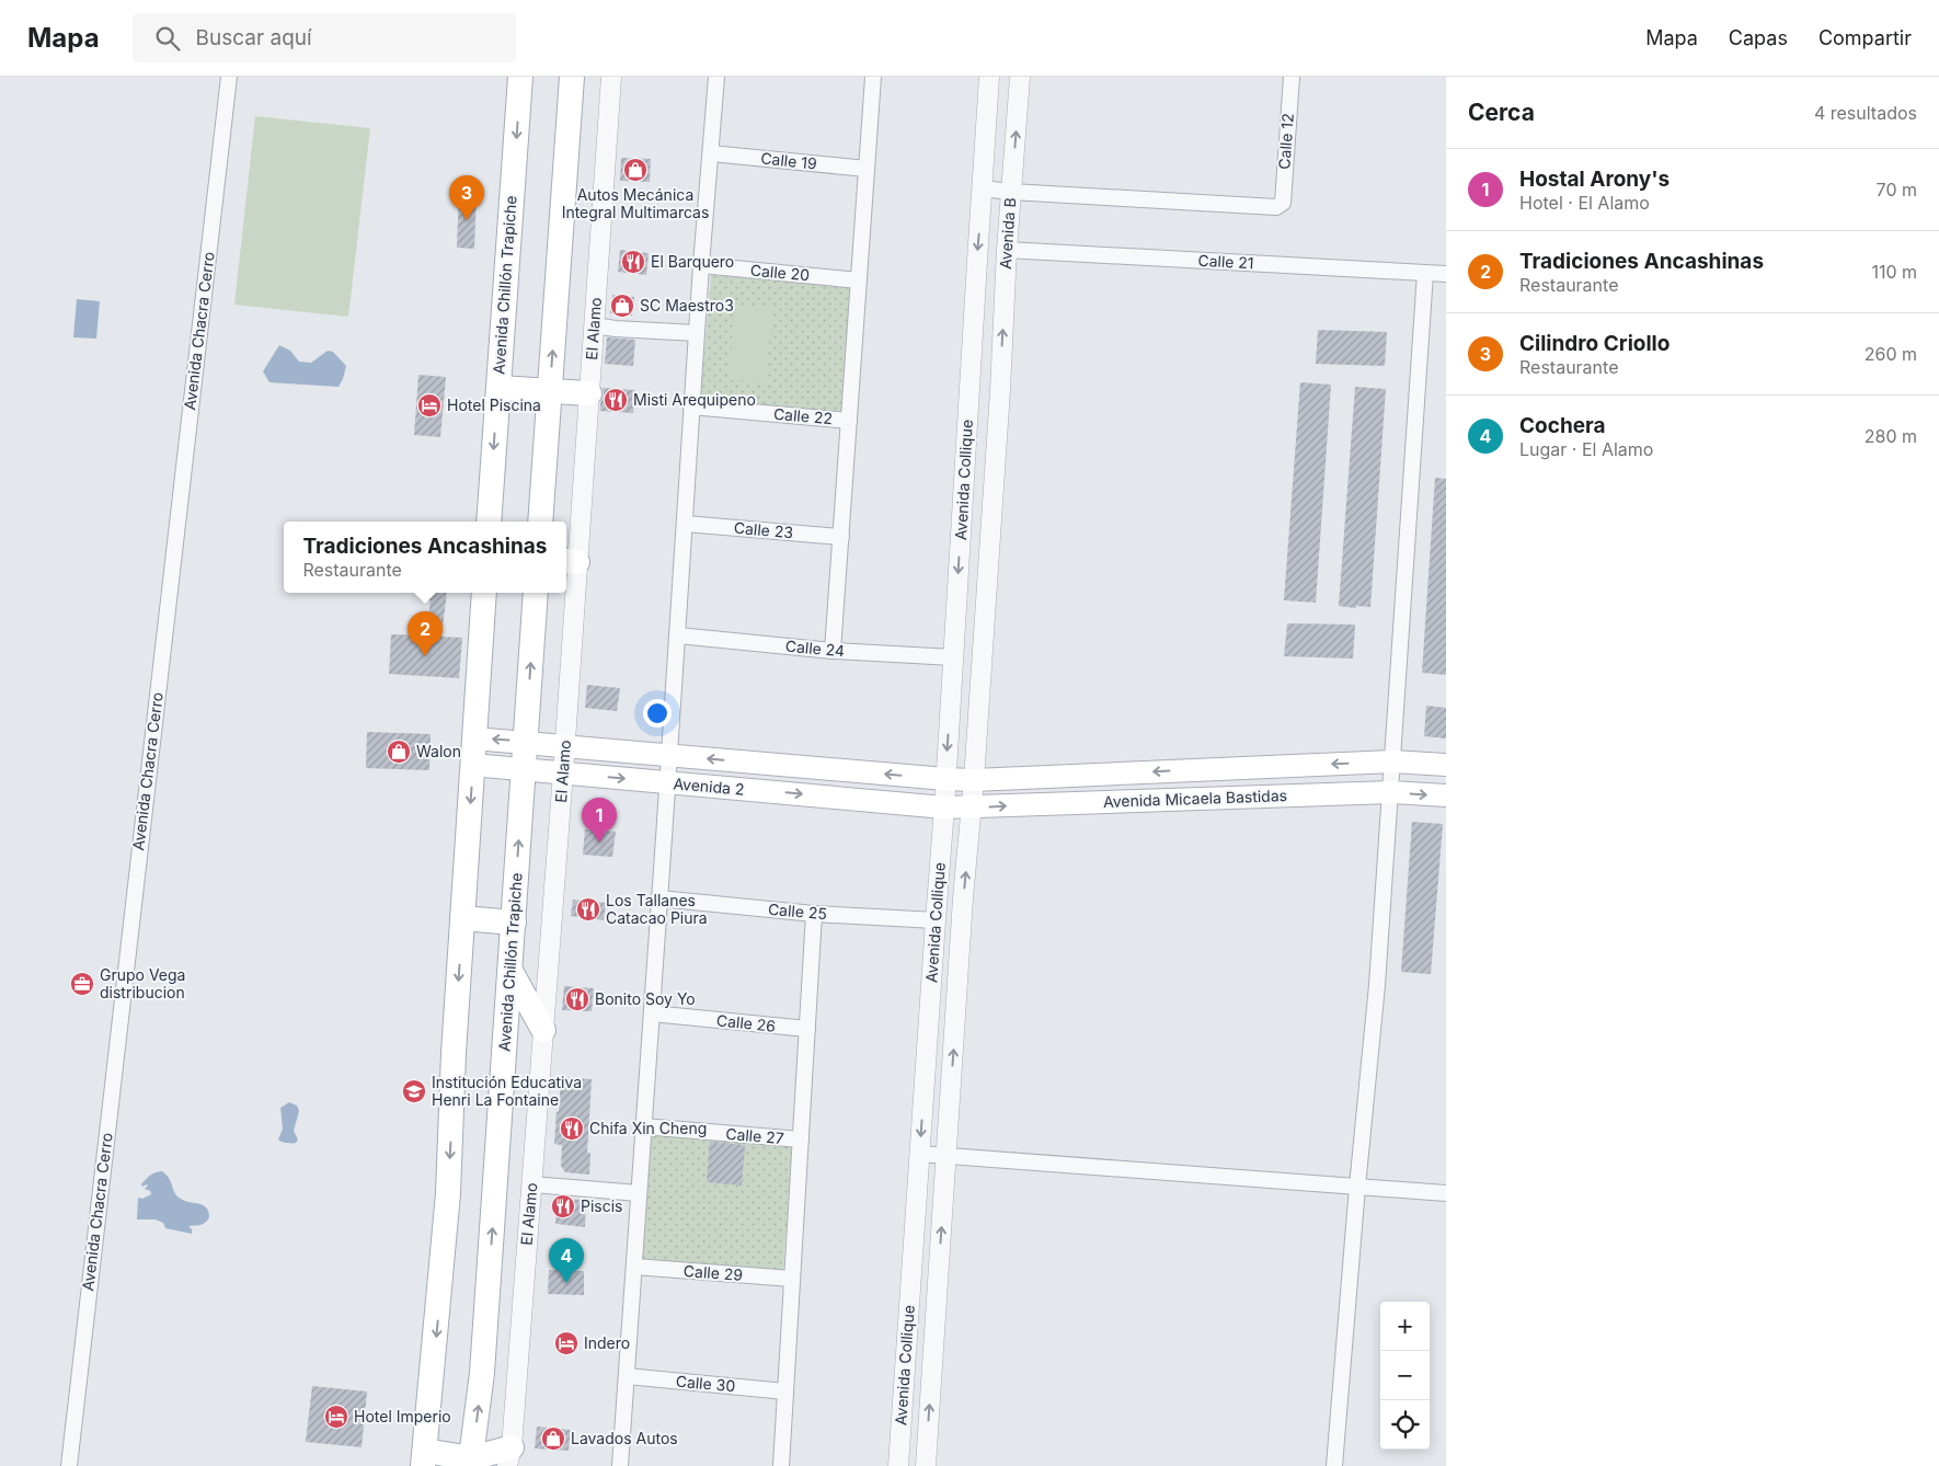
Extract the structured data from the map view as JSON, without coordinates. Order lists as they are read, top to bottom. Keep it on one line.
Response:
{"streets":{"main road":["Avenida Chillón Trapiche","Avenida 2","Avenida Micaela Bastidas"],"street":["Calle 12","Calle 19","Avenida B","Calle 21","Calle 20","El Alamo","Avenida Chacra Cerro","Calle 22","Avenida Collique","Calle 23","Calle 24","Calle 25","Calle 26","Calle 27","Calle 29","Calle 30"]},"crossings":[["Calle 12","Avenida B"],["Avenida B","Calle 21"],["Avenida B","Avenida Collique"],["Avenida B","Avenida Micaela Bastidas"],["Avenida Chillón Trapiche","Avenida 2"],["El Alamo","Avenida 2"],["Avenida Collique","Calle 24"],["Avenida Collique","Avenida 2"],["Avenida Collique","Avenida Micaela Bastidas"],["Avenida Collique","Calle 25"],["Avenida 2","Avenida Micaela Bastidas"]],"places":{"shop":["Autos Mecánica Integral Multimarcas","SC Maestro3","Walon","Lavados Autos"],"restaurant":["El Barquero","Misti Arequipeno","Los Tallanes Catacao Piura","Bonito Soy Yo","Chifa Xin Cheng","Piscis"],"hotel":["Hotel Piscina","Indero","Hotel Imperio"],"office":["Grupo Vega distribucion"],"school or university":["Institución Educativa Henri La Fontaine"]},"page":{"header":"Mapa","search":"Buscar aquí","nav":["Mapa","Capas","Compartir"],"heading":["Cerca","4 resultados"],"list":[{"mark":"1","name":"Hostal Arony's","note":"Hotel · El Alamo","value":"70 m"},{"mark":"2","name":"Tradiciones Ancashinas","note":"Restaurante","value":"110 m"},{"mark":"3","name":"Cilindro Criollo","note":"Restaurante","value":"260 m"},{"mark":"4","name":"Cochera","note":"Lugar · El Alamo","value":"280 m"}],"pins":["3","2","1","4"],"popup":["Tradiciones Ancashinas","Restaurante"],"map_buttons":["+","−"]}}
